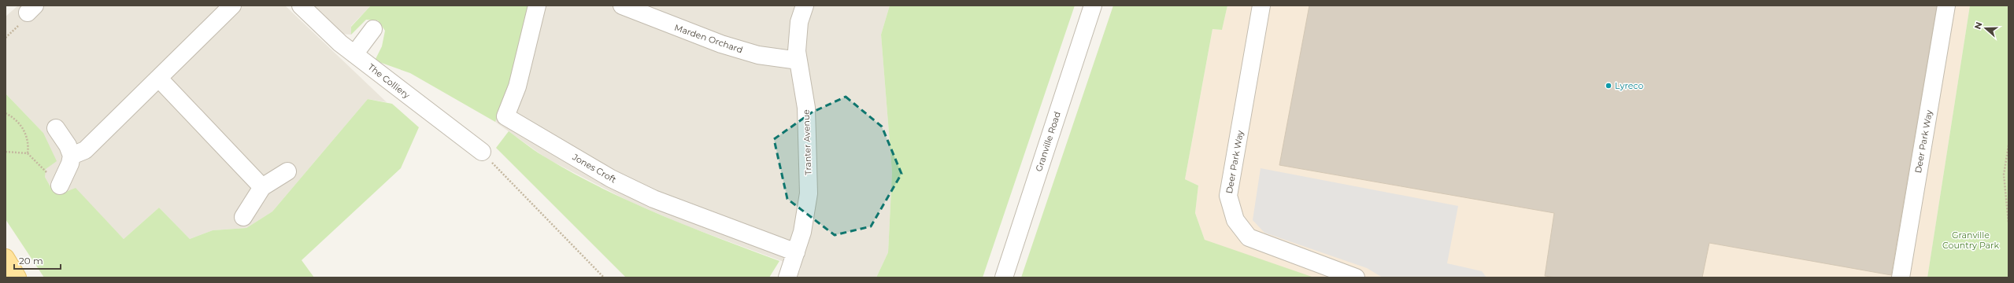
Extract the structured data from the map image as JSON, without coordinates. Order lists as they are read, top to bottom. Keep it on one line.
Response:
{"streets":{"street":["Marden Orchard","The Colliery","Granville Road","Deer Park Way","Tranter Avenue","Jones Croft"]},"crossings":[["Marden Orchard","Tranter Avenue"],["Tranter Avenue","Jones Croft"]],"parks":["Granville Country Park"],"places":["Lyreco"],"scale_bar":"20 m","north":"left"}
